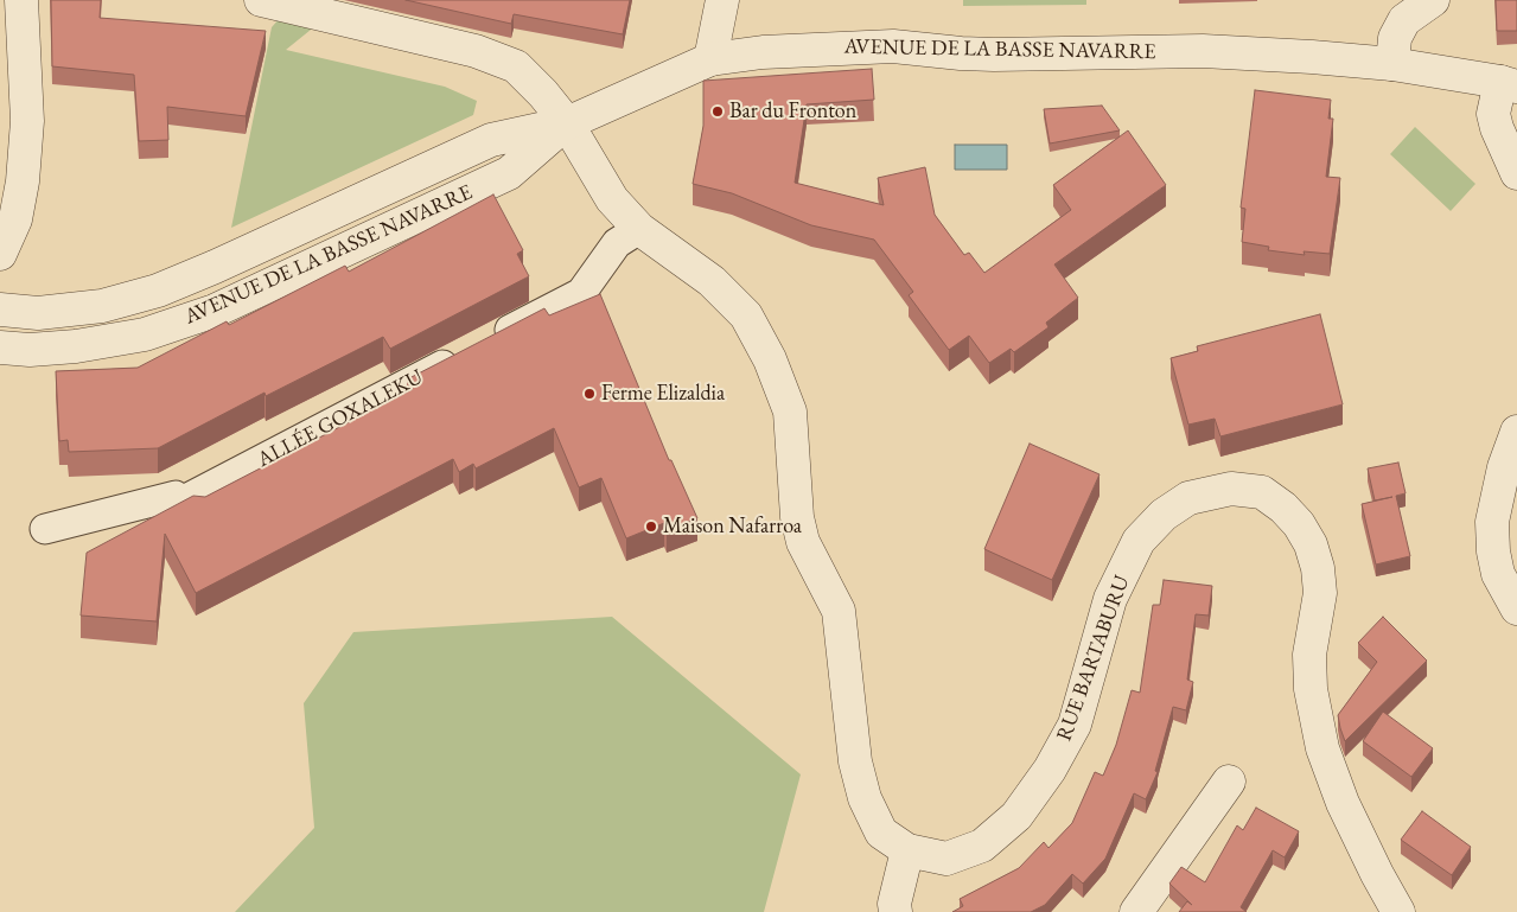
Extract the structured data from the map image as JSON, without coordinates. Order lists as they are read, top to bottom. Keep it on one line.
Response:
{"streets":{"street":["AVENUE DE LA BASSE NAVARRE","ALLÉE GOXALEKU","RUE BARTABURU"]},"crossings":[["AVENUE DE LA BASSE NAVARRE","RUE BARTABURU"],["ALLÉE GOXALEKU","RUE BARTABURU"]],"places":["Bar du Fronton","Ferme Elizaldia","Maison Nafarroa"]}
